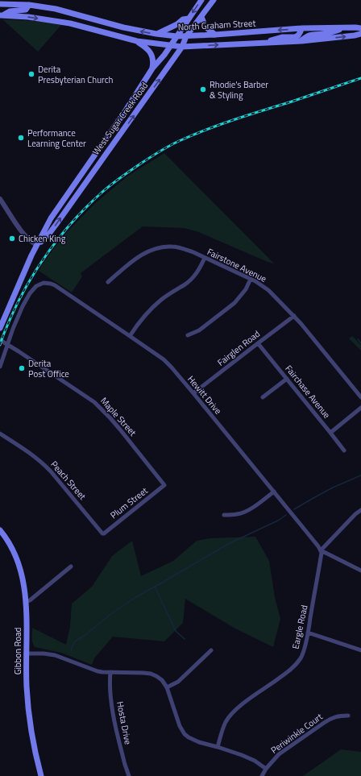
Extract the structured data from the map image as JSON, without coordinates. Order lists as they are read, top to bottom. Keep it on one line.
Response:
{"streets":{"main road":["North Graham Street","West Sugar Creek Road","Gibbon Road"],"street":["Fairstone Avenue","Fairglen Road","Fairchase Avenue","Hewitt Drive","Maple Street","Peach Street","Plum Street","Eargle Road","Hosta Drive","Periwinkle Court"]},"crossings":[["North Graham Street","West Sugar Creek Road"],["Fairstone Avenue","Fairglen Road"],["Fairglen Road","Fairchase Avenue"],["Fairglen Road","Hewitt Drive"],["Hewitt Drive","Maple Street"],["Hewitt Drive","Eargle Road"],["Maple Street","Plum Street"],["Peach Street","Plum Street"]],"places":["Derita Presbyterian Church","Rhodie's Barber & Styling","Performance Learning Center","Chicken King","Derita Post Office"]}
